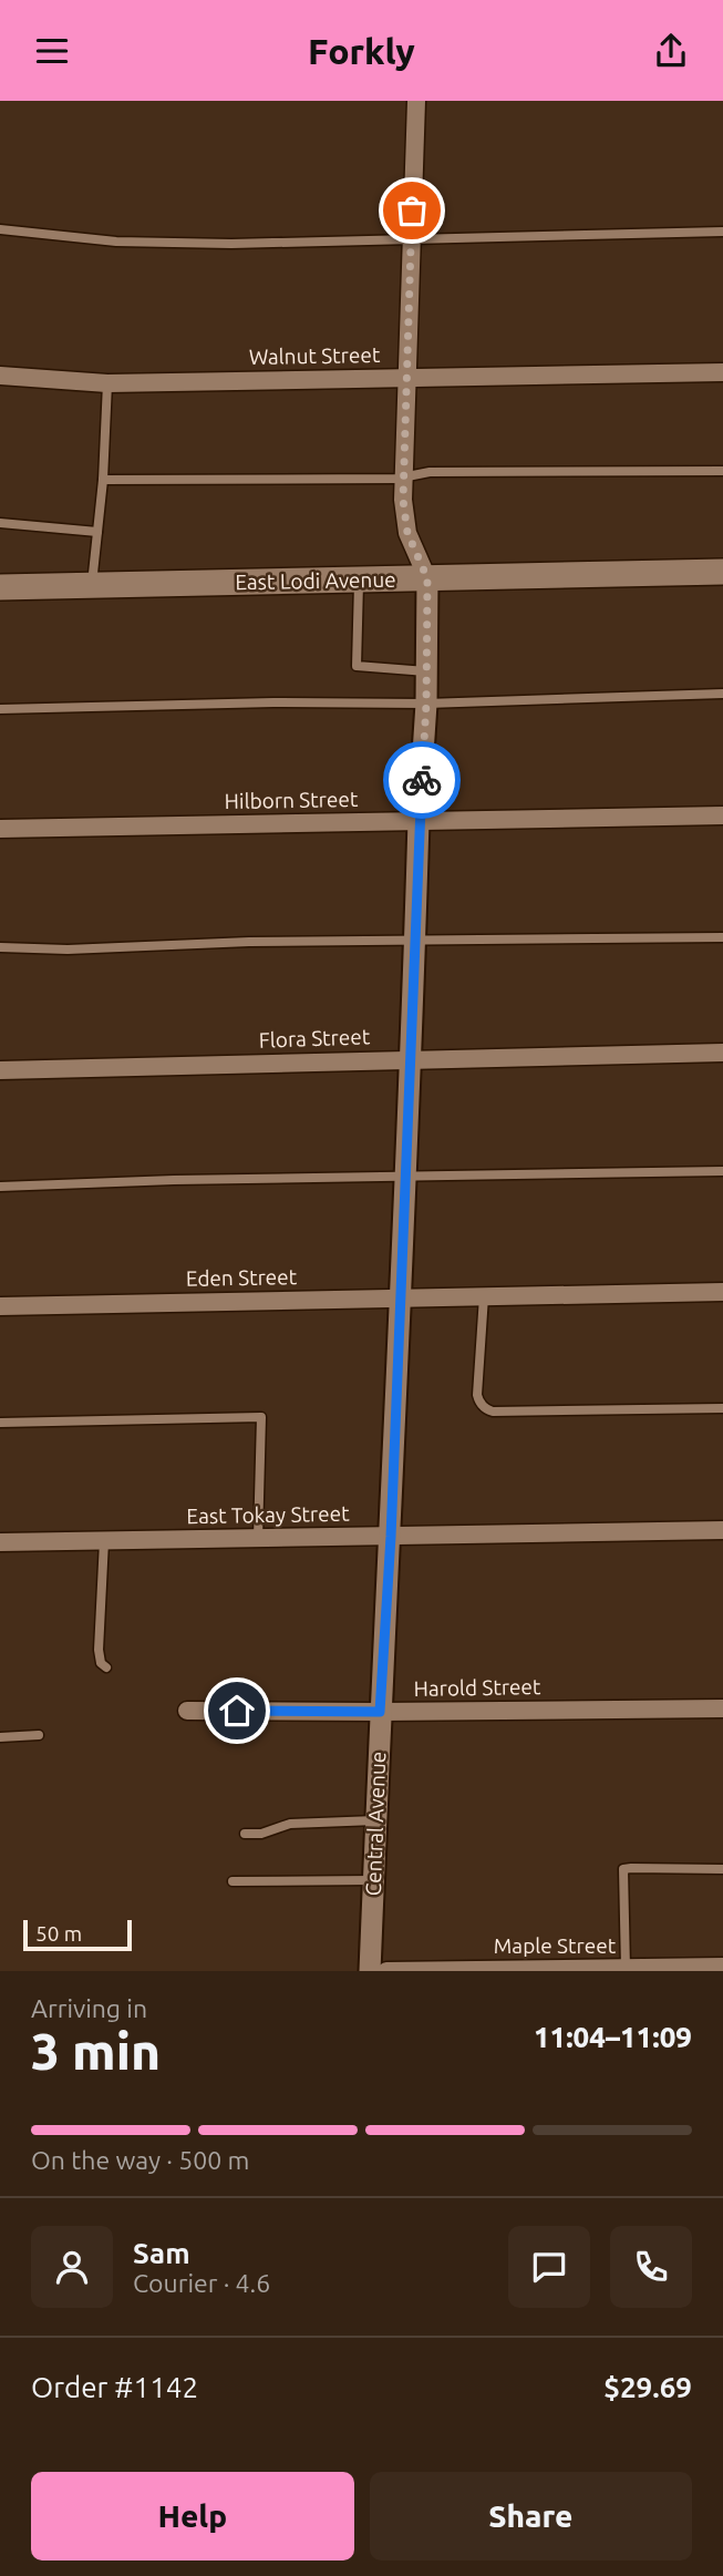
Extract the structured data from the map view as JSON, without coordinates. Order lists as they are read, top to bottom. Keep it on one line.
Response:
{"streets":{"main road":["East Lodi Avenue"],"street":["Walnut Street","Hilborn Street","Flora Street","Eden Street","East Tokay Street","Harold Street","Central Avenue","Maple Street"]},"crossings":[["Walnut Street","Central Avenue"],["East Lodi Avenue","Central Avenue"],["Hilborn Street","Central Avenue"],["Flora Street","Central Avenue"],["Eden Street","Central Avenue"],["East Tokay Street","Central Avenue"],["Harold Street","Central Avenue"]],"scale_bar":"50 m","page":{"header":"Forkly","scale":"50 m","heading":["3 min","Arriving in","11:04–11:09"],"panel":["Sam","Courier · 4.6","Order #1142","$29.69"],"bar":"On the way · 500 m","buttons":["Help","Share"]}}
